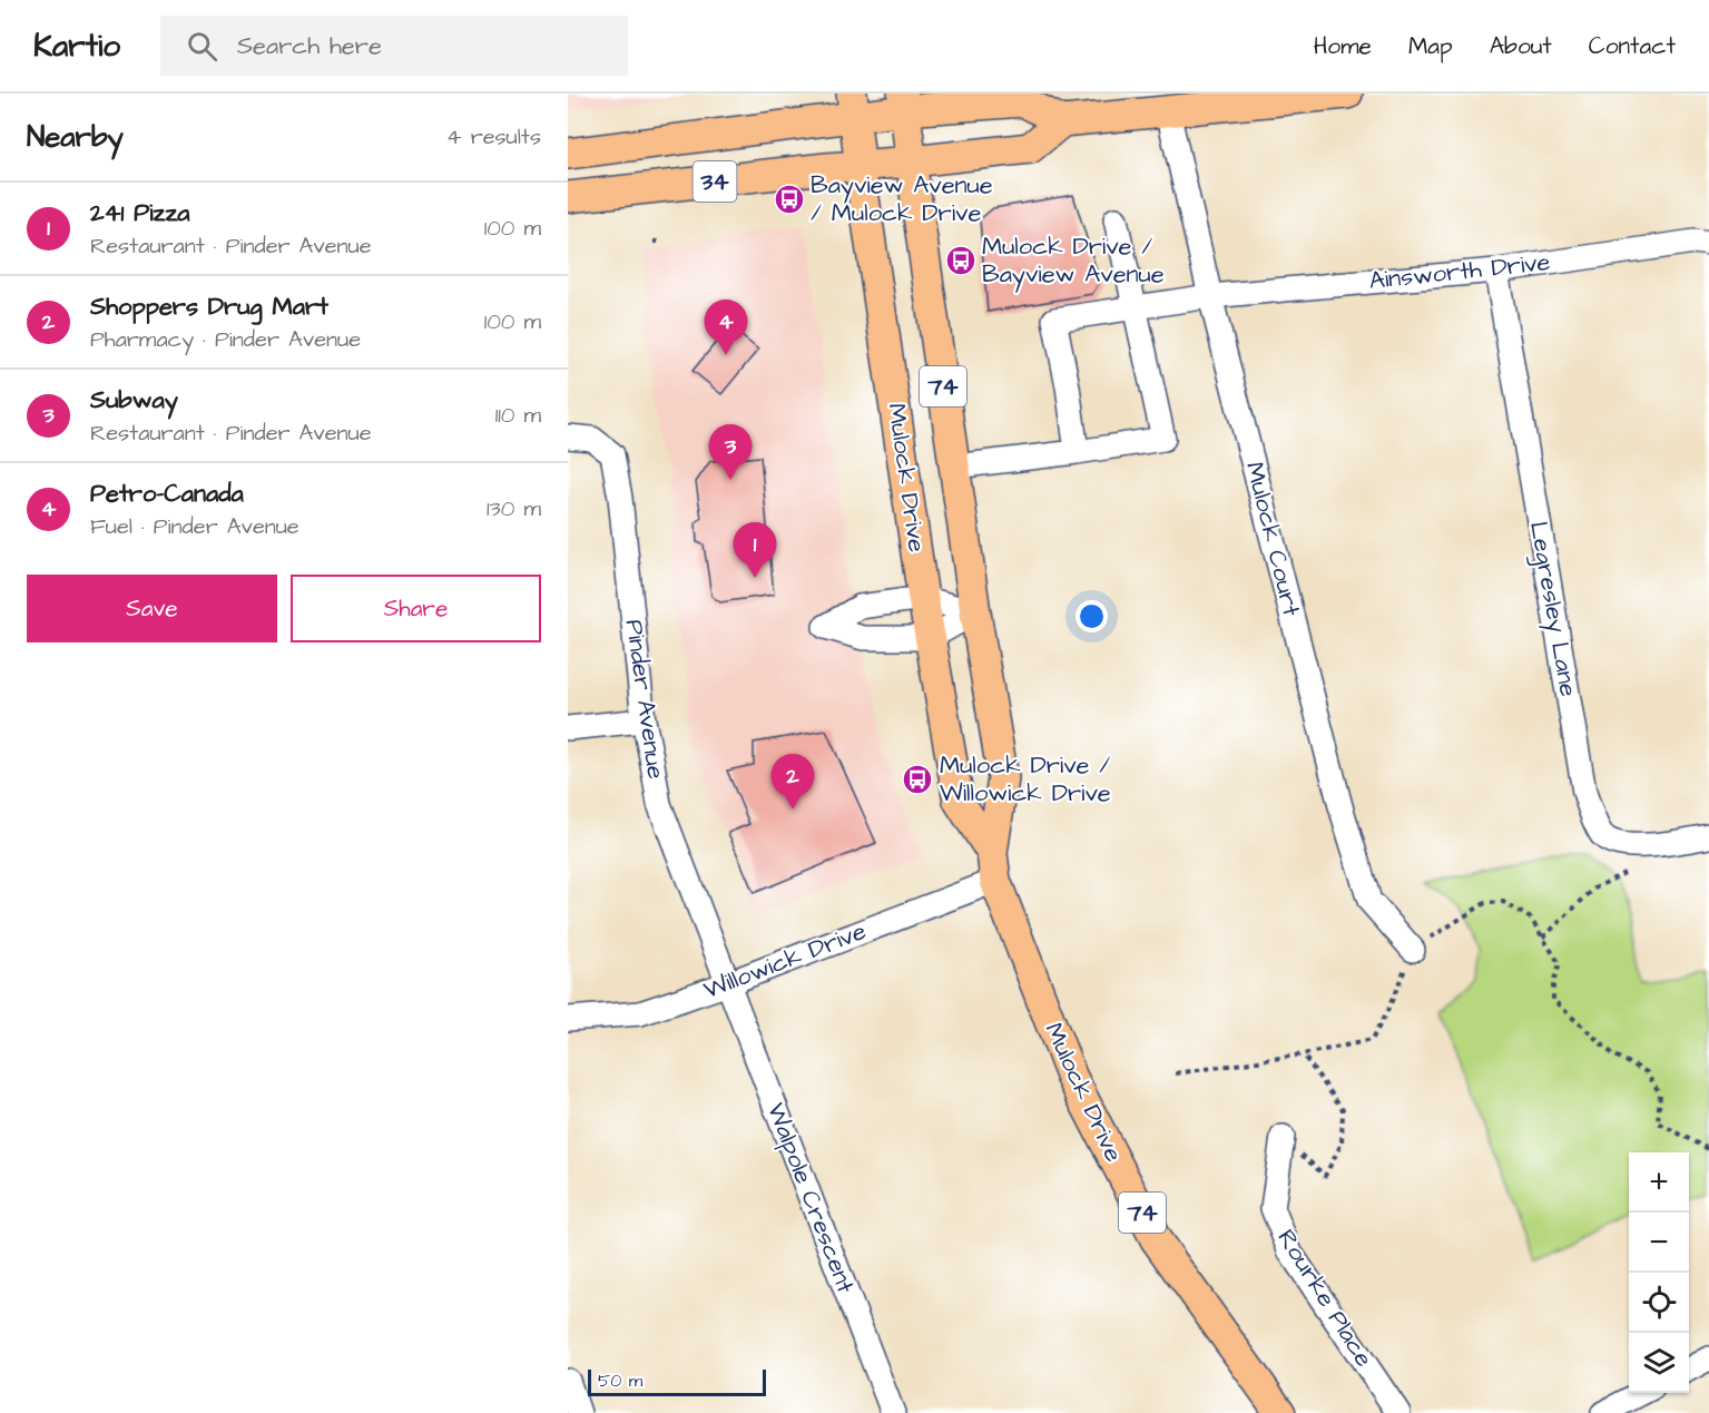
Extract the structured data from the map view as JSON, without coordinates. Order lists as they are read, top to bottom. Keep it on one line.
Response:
{"streets":{"main road":["34","74","Mulock Drive"],"street":["Ainsworth Drive","Mulock Court","Legresley Lane","Pinder Avenue","Willowick Drive","Walpole Crescent","Rourke Place"]},"crossings":[["34","Mulock Drive"],["Ainsworth Drive","Mulock Court"],["Ainsworth Drive","Legresley Lane"],["Mulock Drive","Willowick Drive"],["Pinder Avenue","Willowick Drive"],["Pinder Avenue","Walpole Crescent"],["Willowick Drive","Walpole Crescent"]],"places":{"bus stop":["Bayview Avenue / Mulock Drive","Mulock Drive / Bayview Avenue","Mulock Drive / Willowick Drive"]},"scale_bar":"50 m","page":{"header":"Kartio","search":"Search here","nav":["Home","Map","About","Contact"],"heading":["Nearby","4 results"],"list":[{"mark":"1","name":"241 Pizza","note":"Restaurant · Pinder Avenue","value":"100 m"},{"mark":"2","name":"Shoppers Drug Mart","note":"Pharmacy · Pinder Avenue","value":"100 m"},{"mark":"3","name":"Subway","note":"Restaurant · Pinder Avenue","value":"110 m"},{"mark":"4","name":"Petro-Canada","note":"Fuel · Pinder Avenue","value":"130 m"}],"pins":["4","3","1","2"],"buttons":["Save","Share"],"map_buttons":["+","−"],"scale":"50 m"}}
